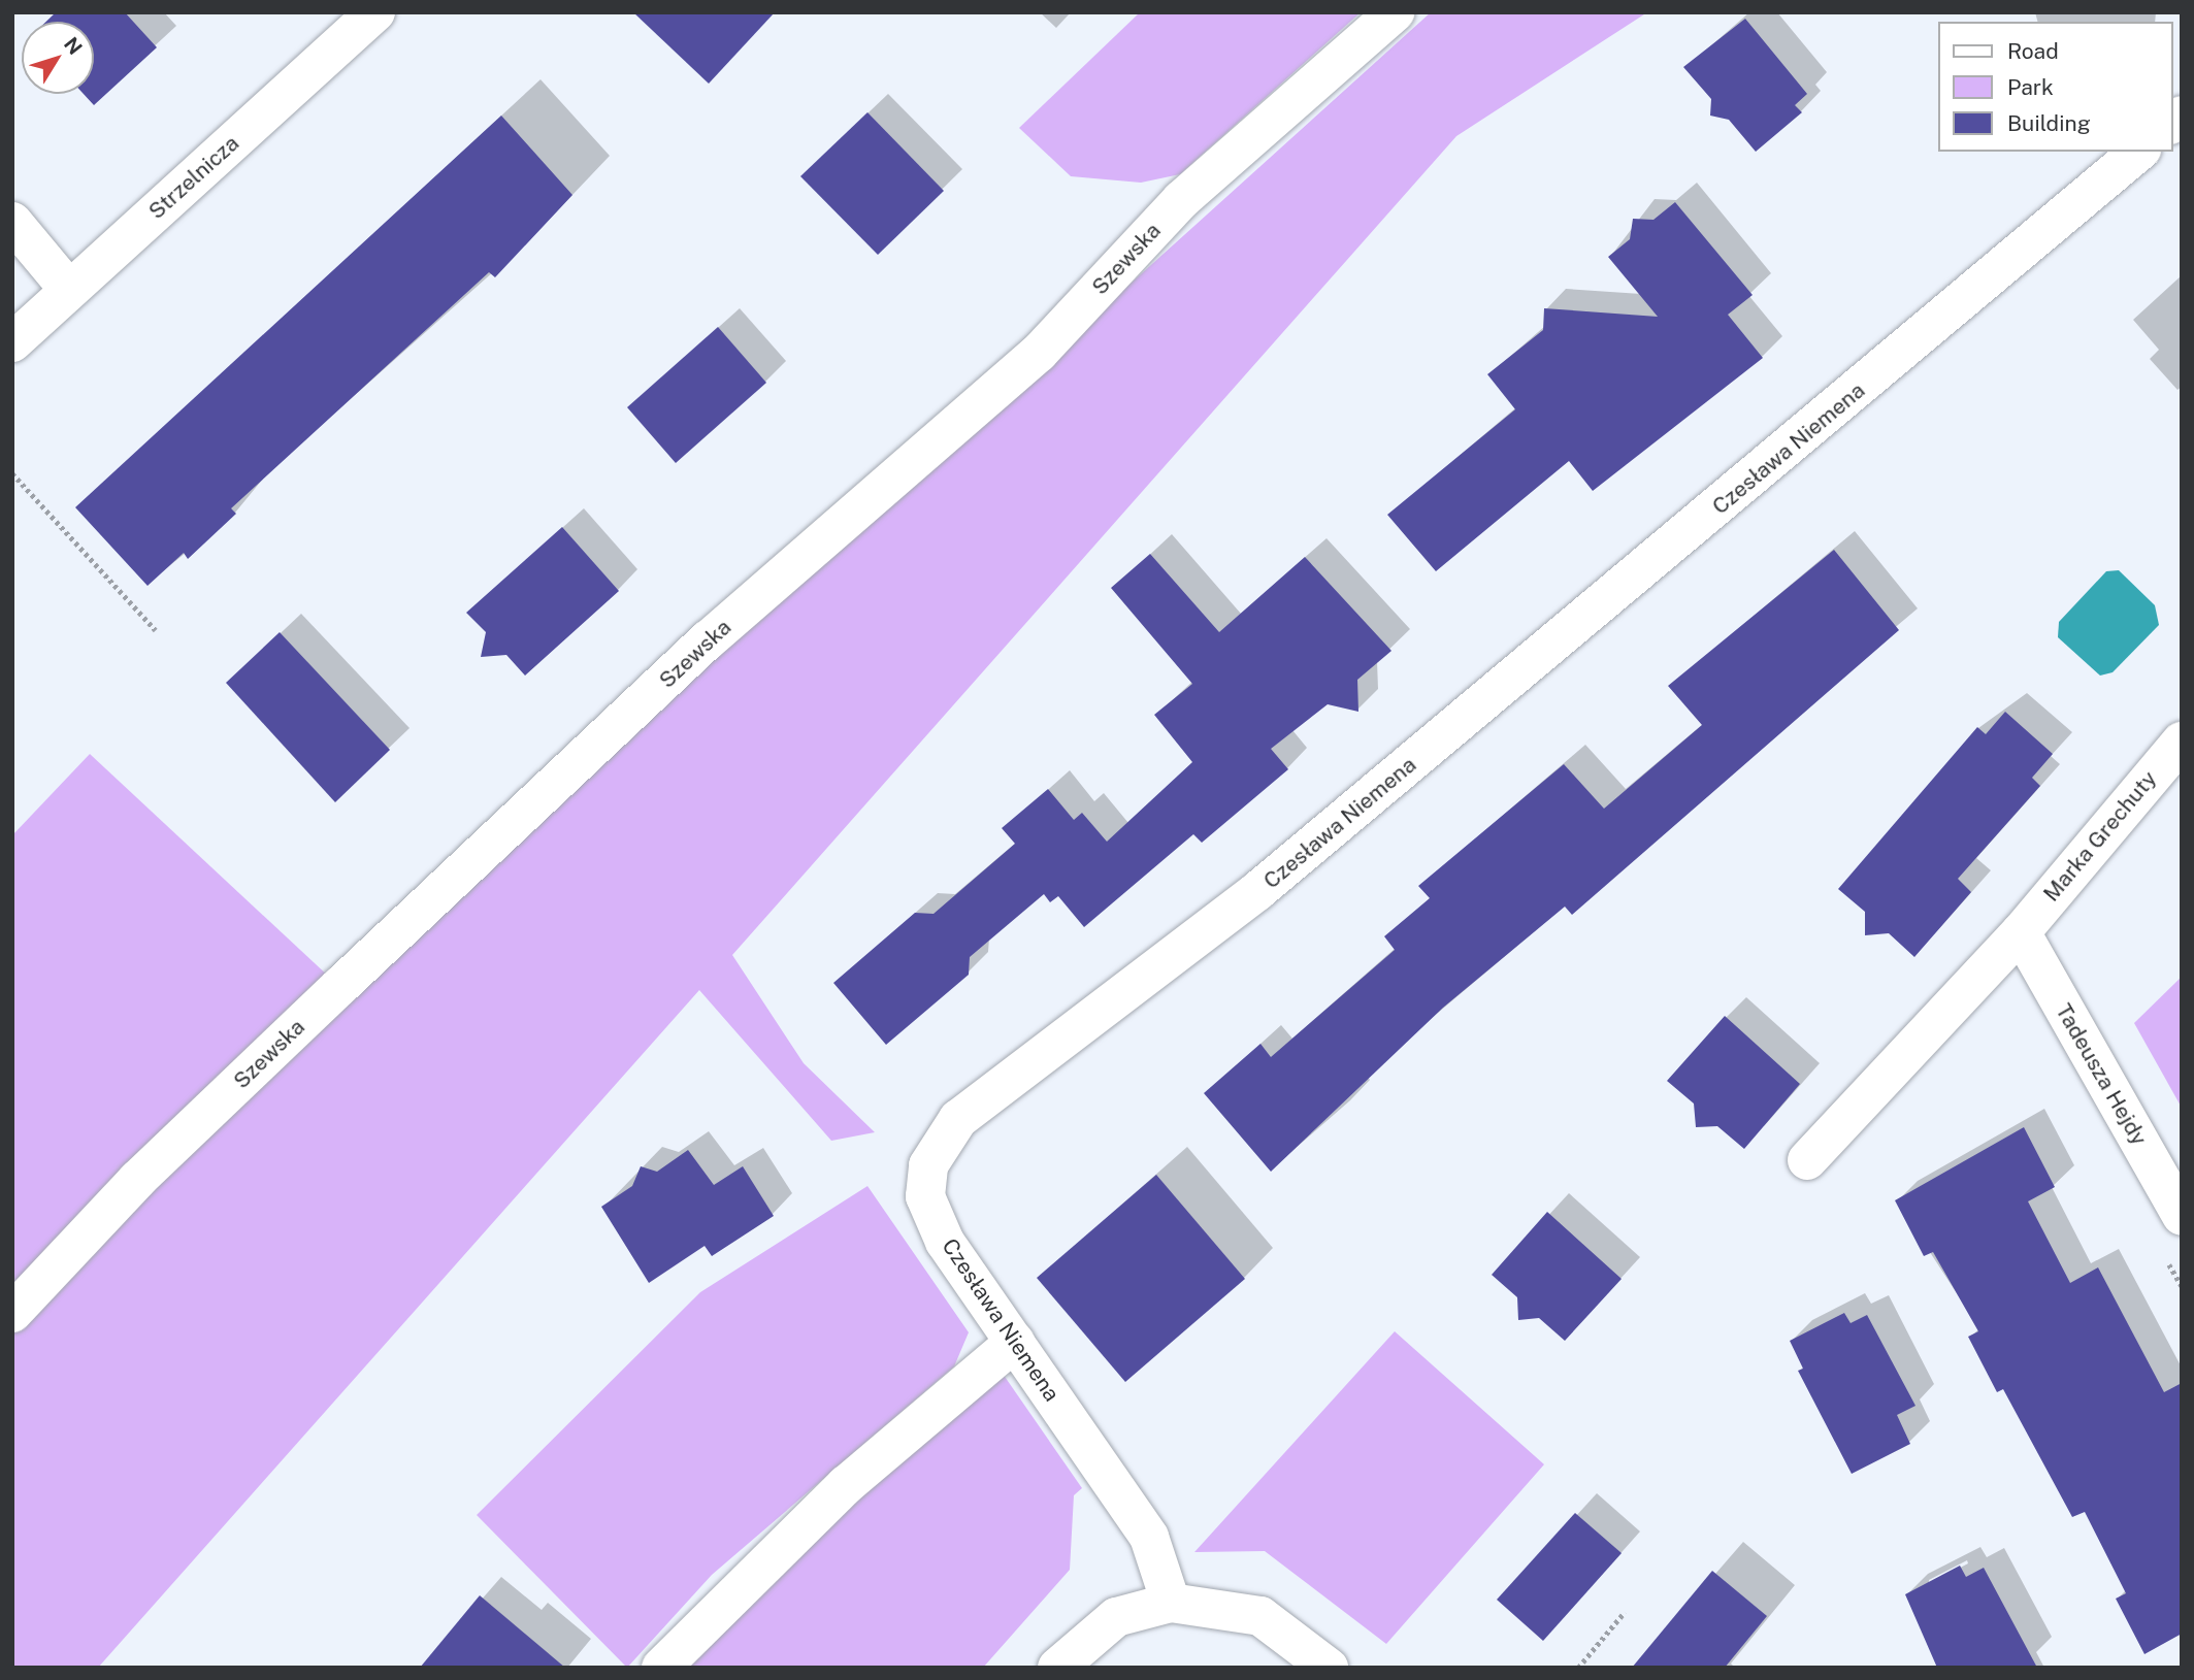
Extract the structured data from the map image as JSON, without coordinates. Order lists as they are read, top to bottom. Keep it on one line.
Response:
{"streets":{"street":["Strzelnicza","Szewska","Czesława Niemena","Marka Grechuty","Tadeusza Hejdy"]},"crossings":[["Marka Grechuty","Tadeusza Hejdy"]],"legend":["Road","Park","Building"],"north":"top right"}
